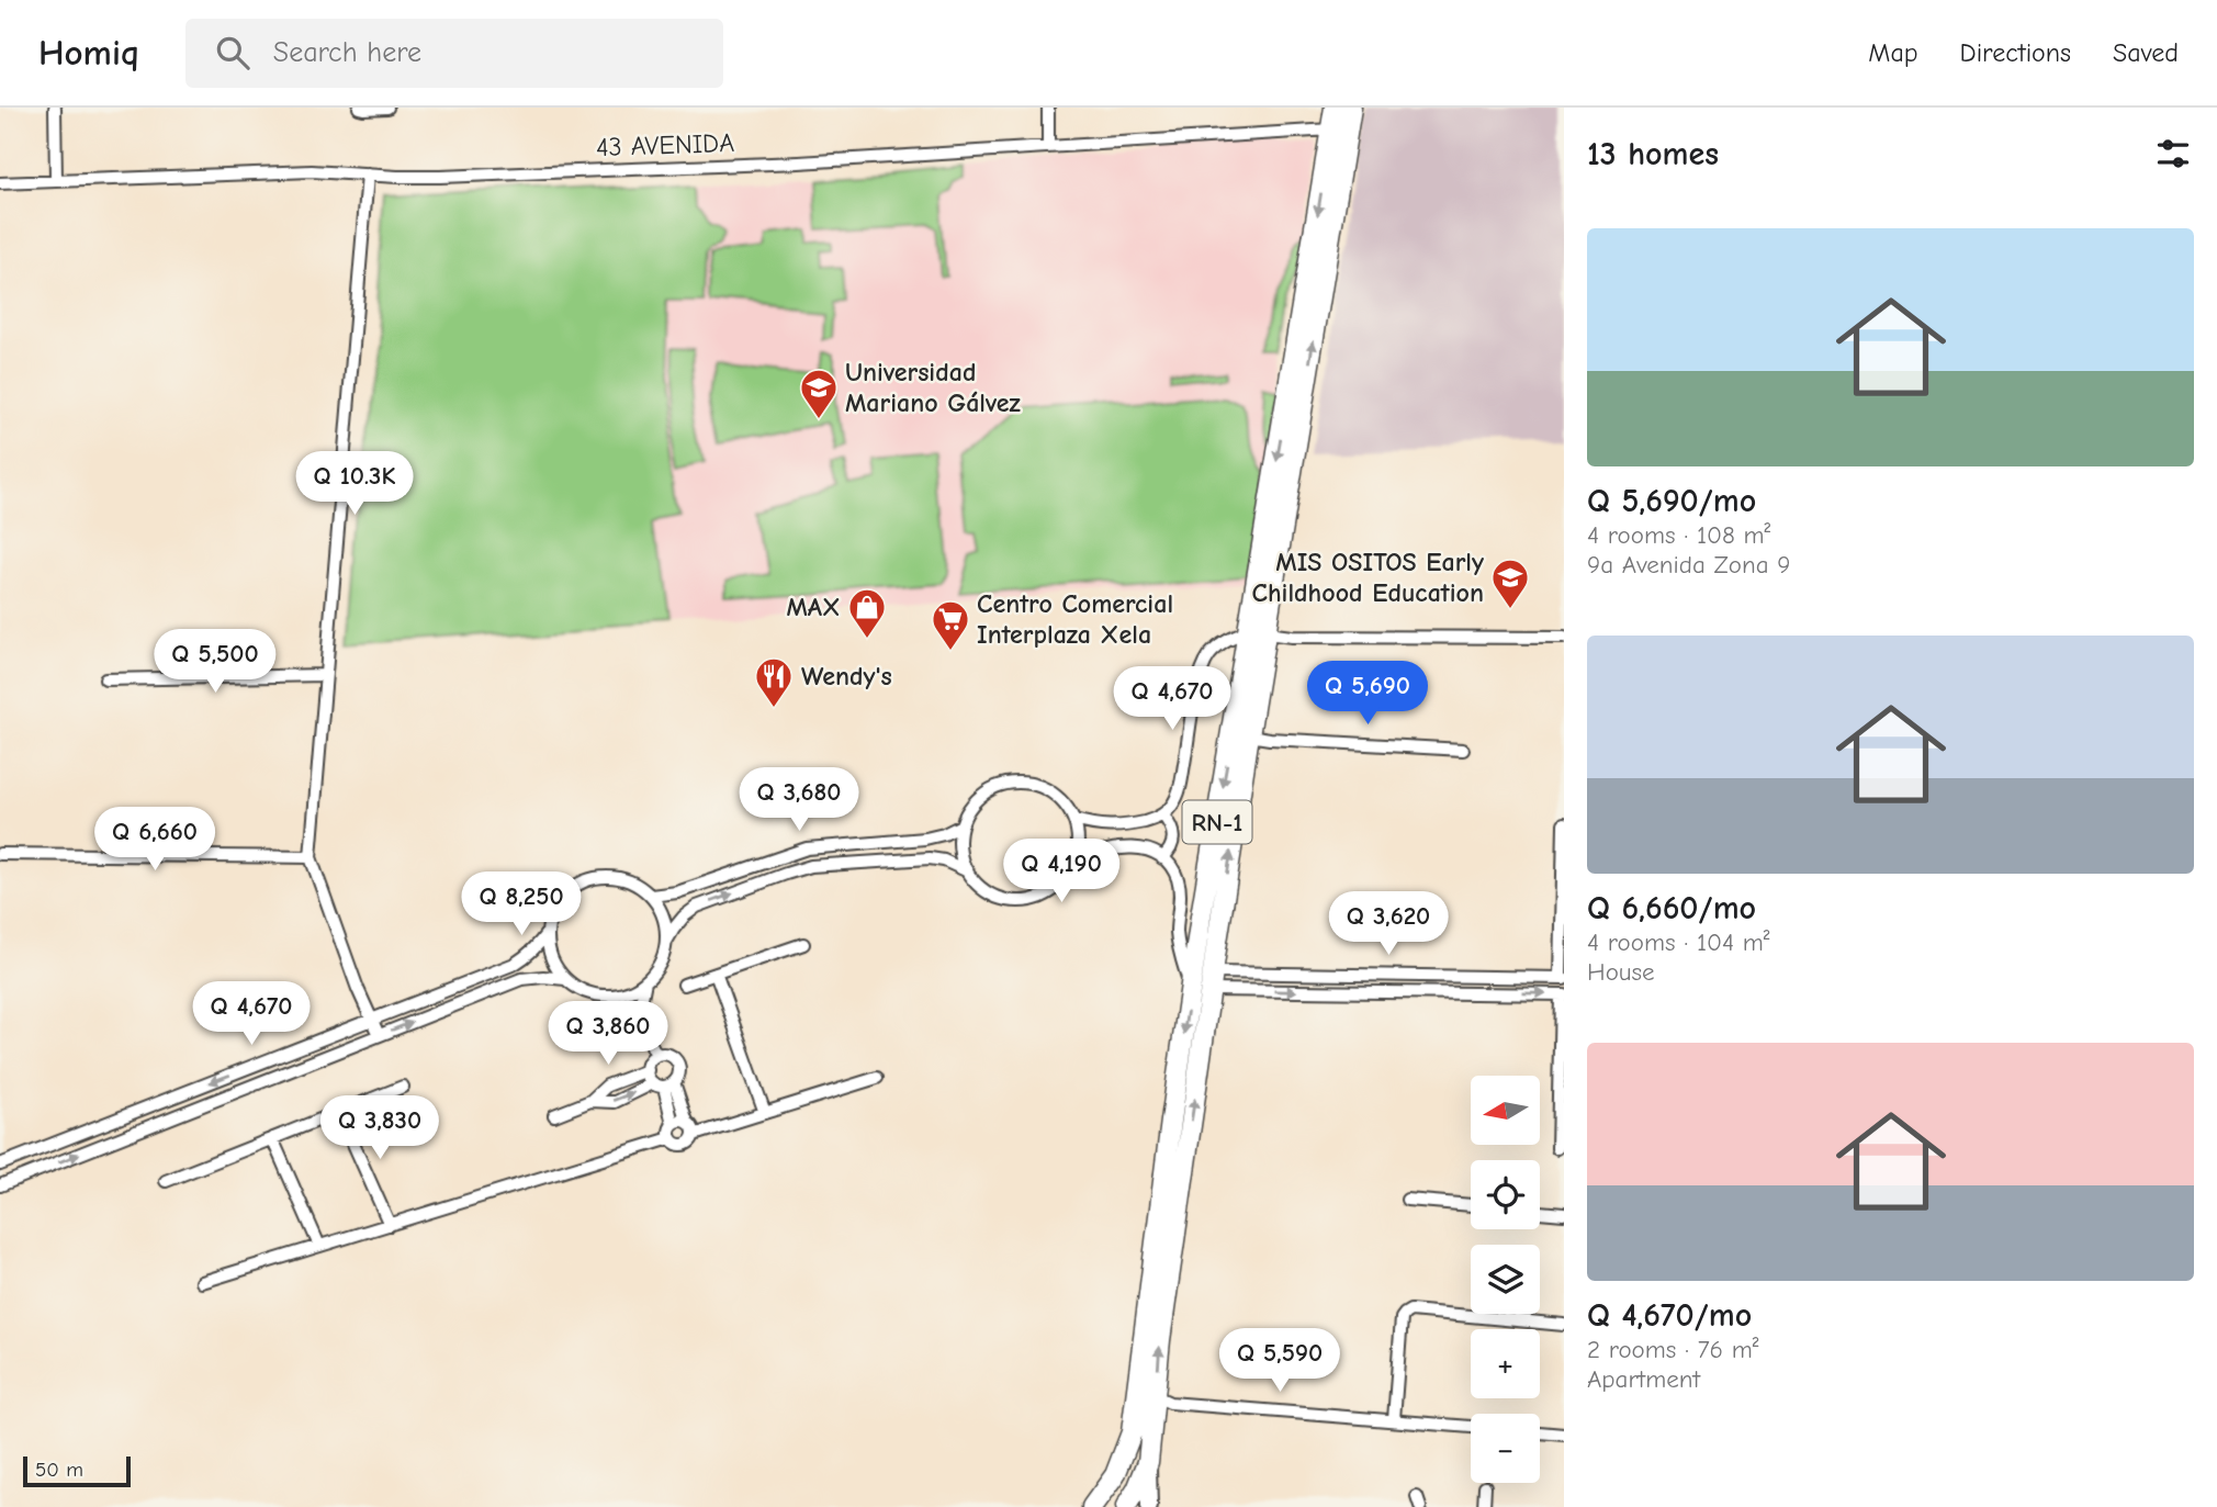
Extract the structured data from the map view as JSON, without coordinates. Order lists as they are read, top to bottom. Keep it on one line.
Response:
{"streets":{"highway":["RN-1"],"street":["43 AVENIDA"]},"crossings":[["43 AVENIDA","RN-1"]],"places":{"school or university":["Universidad Mariano Gálvez","MIS OSITOS Early Childhood Education"],"shop":["MAX"],"supermarket":["Centro Comercial Interplaza Xela"],"restaurant":["Wendy's"]},"scale_bar":"50 m","north":"left","page":{"header":"Homiq","search":"Search here","nav":["Map","Directions","Saved"],"heading":"13 homes","list":[{"name":"Q 5,690/mo","note":"4 rooms · 108 m² · 9a Avenida Zona 9"},{"name":"Q 6,660/mo","note":"4 rooms · 104 m² · House"},{"name":"Q 4,670/mo","note":"2 rooms · 76 m² · Apartment"}],"price":["Q 10.3K","Q 5,500","Q 5,690","Q 4,670","Q 3,680","Q 6,660","Q 4,190","Q 8,250","Q 3,620","Q 4,670","Q 3,860","Q 3,830","Q 5,590"],"map_buttons":["+","−"],"scale":"50 m"}}
